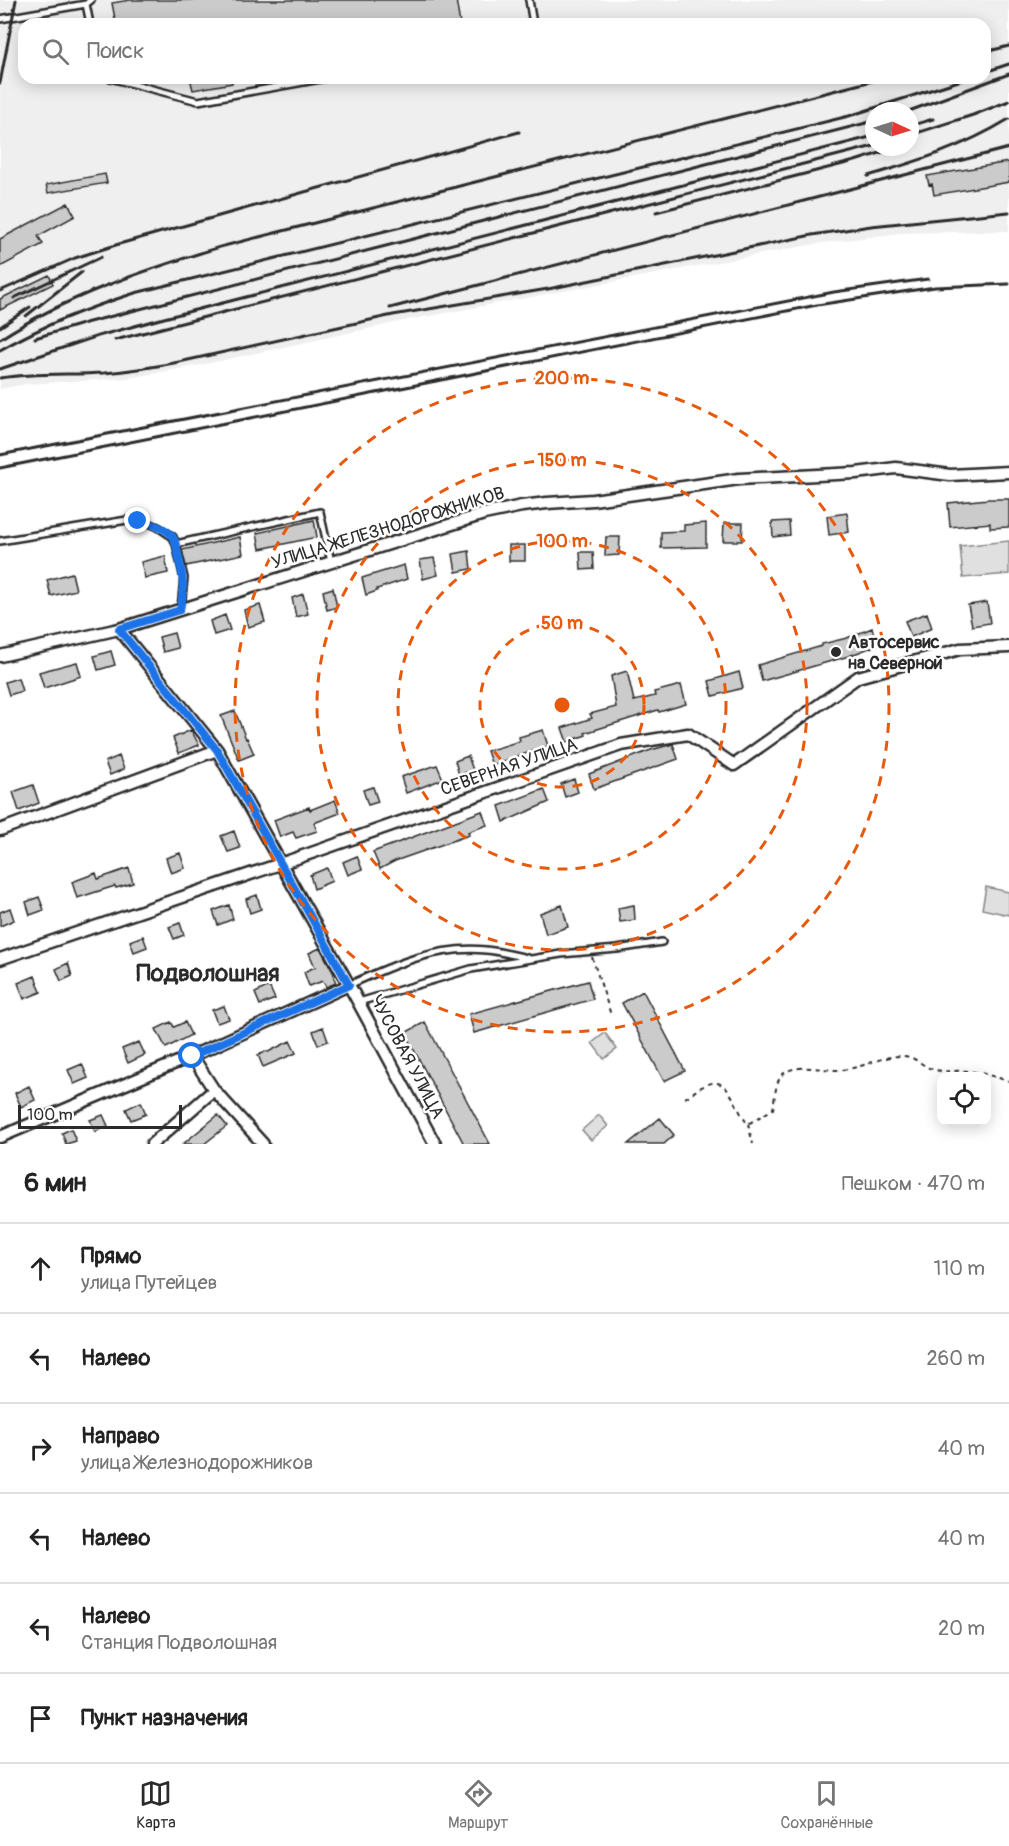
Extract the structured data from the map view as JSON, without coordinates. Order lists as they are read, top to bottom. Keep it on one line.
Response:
{"streets":{"street":["УЛИЦА ЖЕЛЕЗНОДОРОЖНИКОВ","СЕВЕРНАЯ УЛИЦА","ЧУСОВАЯ УЛИЦА"]},"crossings":[["УЛИЦА ЖЕЛЕЗНОДОРОЖНИКОВ","ЧУСОВАЯ УЛИЦА"],["СЕВЕРНАЯ УЛИЦА","ЧУСОВАЯ УЛИЦА"]],"districts":["Подволошная"],"places":["Автосервис на Северной"],"scale_bar":"100 m","north":"right","page":{"search":"Поиск","scale":"100 m","heading":["6 мин","Пешком · 470 m"],"list":[["Прямо","улица Путейцев","110 m"],["Налево","260 m"],["Направо","улица Железнодорожников","40 m"],["Налево","40 m"],["Налево","Станция Подволошная","20 m"],"Пункт назначения"],"nav":["Карта","Маршрут","Сохранённые"]},"rings":["200 m","150 m","100 m","50 m"]}
